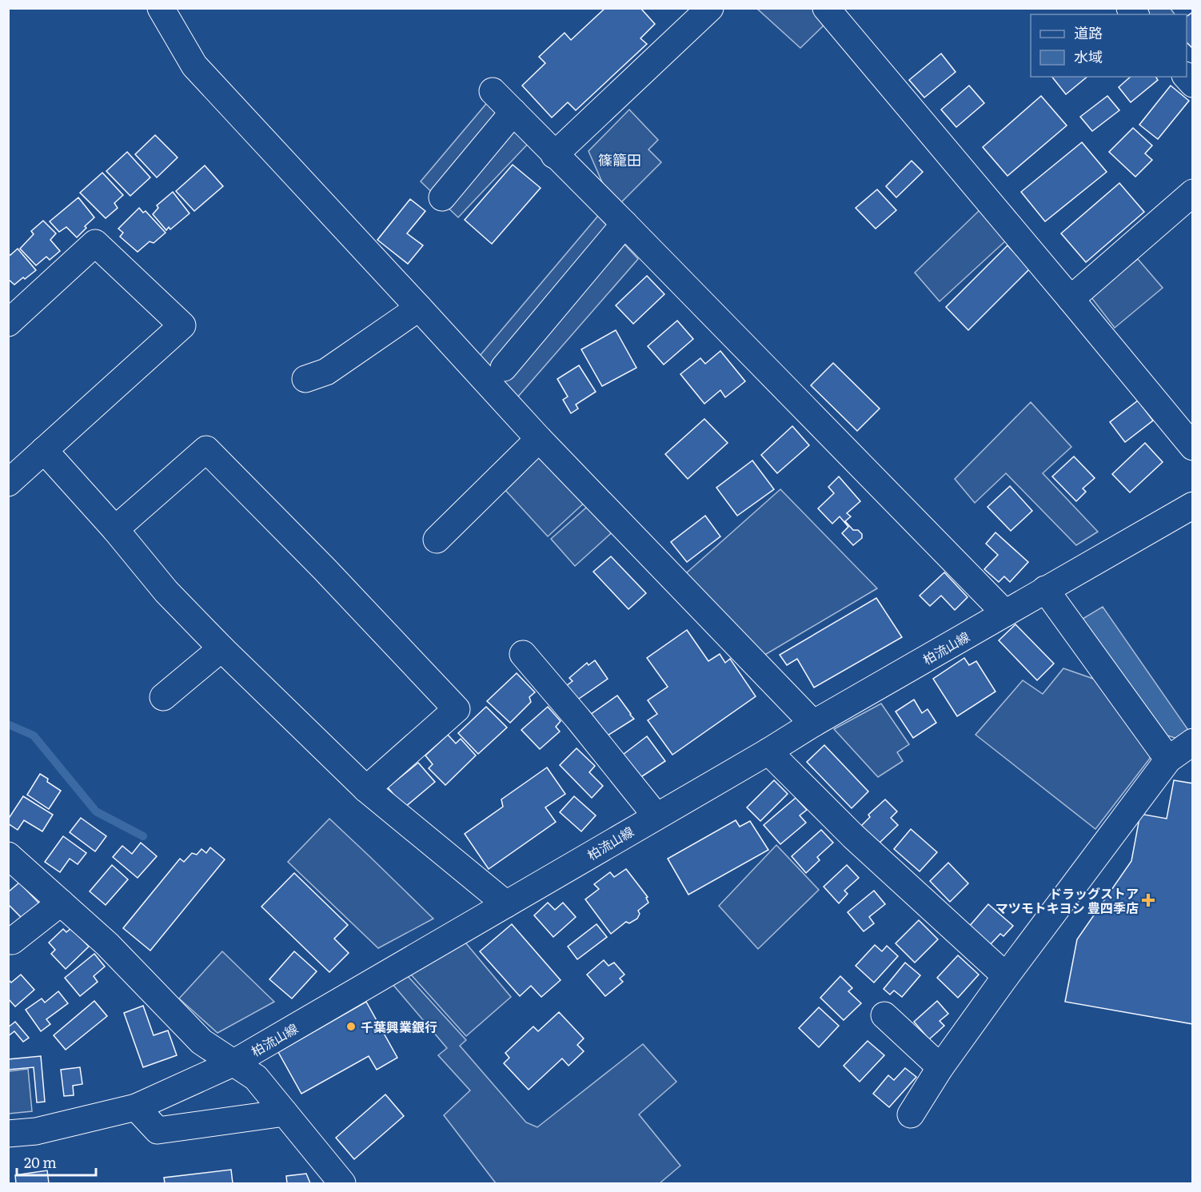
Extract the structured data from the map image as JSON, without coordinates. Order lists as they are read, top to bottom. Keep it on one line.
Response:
{"streets":{"street":["柏流山線"]},"districts":["篠籠田"],"places":{"health":["ドラッグストア マツモトキヨシ 豊四季店"],"other":["千葉興業銀行"]},"legend":["道路","水域"],"scale_bar":"20 m"}
